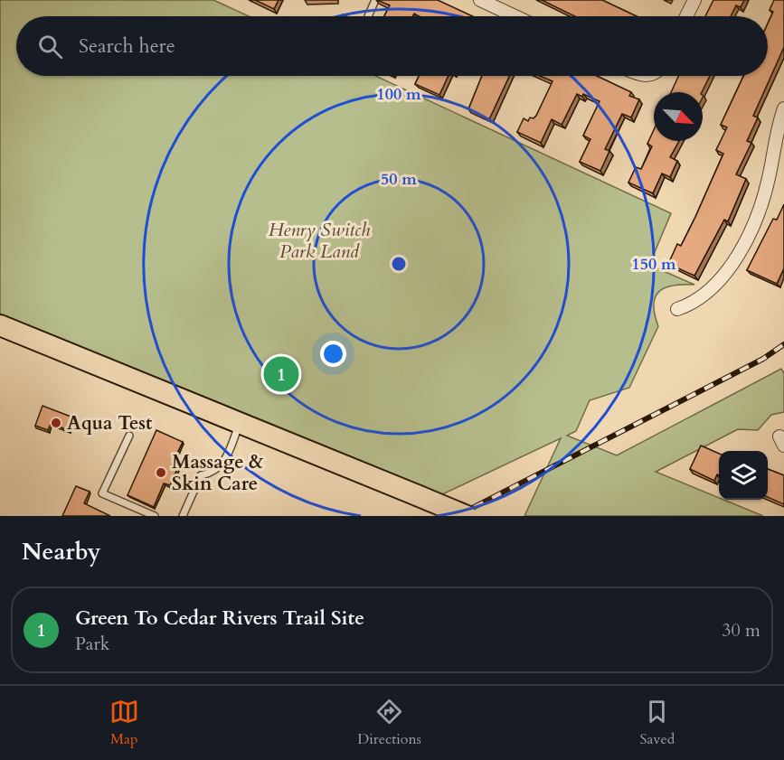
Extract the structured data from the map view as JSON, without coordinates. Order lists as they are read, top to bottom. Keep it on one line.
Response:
{"parks":["Henry Switch Park Land"],"places":["Aqua Test","Massage & Skin Care"],"north":"bottom right","page":{"search":"Search here","pins":"1","heading":"Nearby","list":[{"mark":"1","name":"Green To Cedar Rivers Trail Site","note":"Park","value":"30 m"}],"nav":["Map","Directions","Saved"]},"rings":["100 m","50 m","150 m"]}
